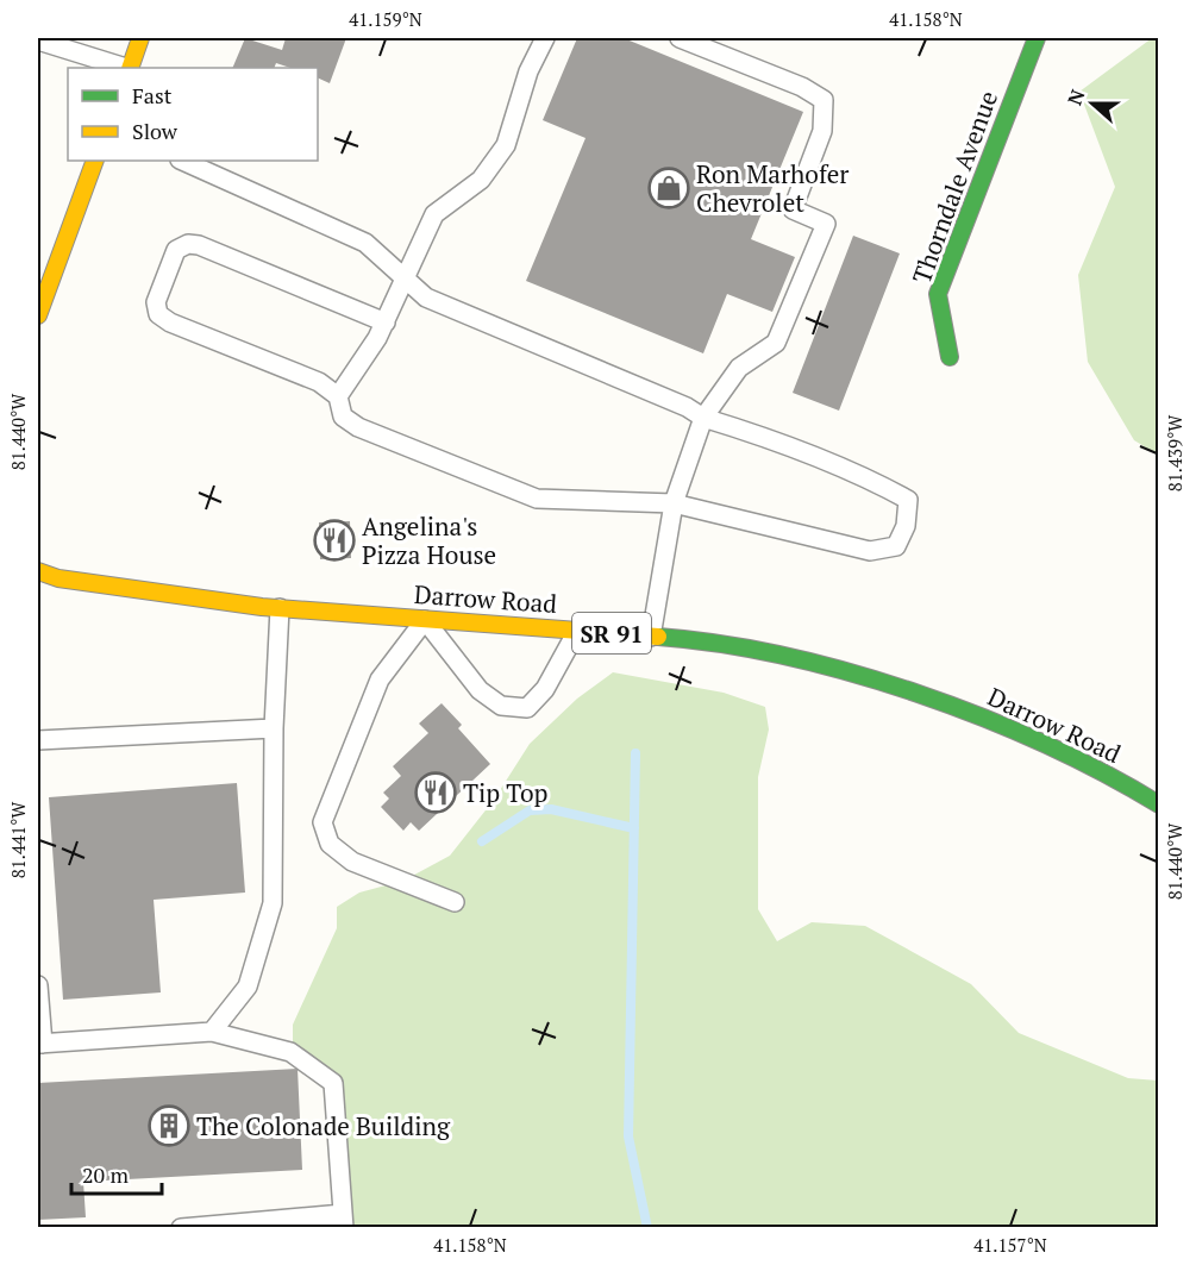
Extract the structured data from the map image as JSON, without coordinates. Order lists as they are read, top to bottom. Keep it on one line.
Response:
{"streets":{"main road":["Thorndale Avenue","Darrow Road","SR 91"]},"places":{"shop":["Ron Marhofer Chevrolet"],"restaurant":["Angelina's Pizza House","Tip Top"],"building":["The Colonade Building"]},"legend":["Fast","Slow"],"scale_bar":"20 m","north":"left","coordinates":["41.159°N","41.158°N","81.440°W","81.439°W","81.441°W","41.157°N"]}
